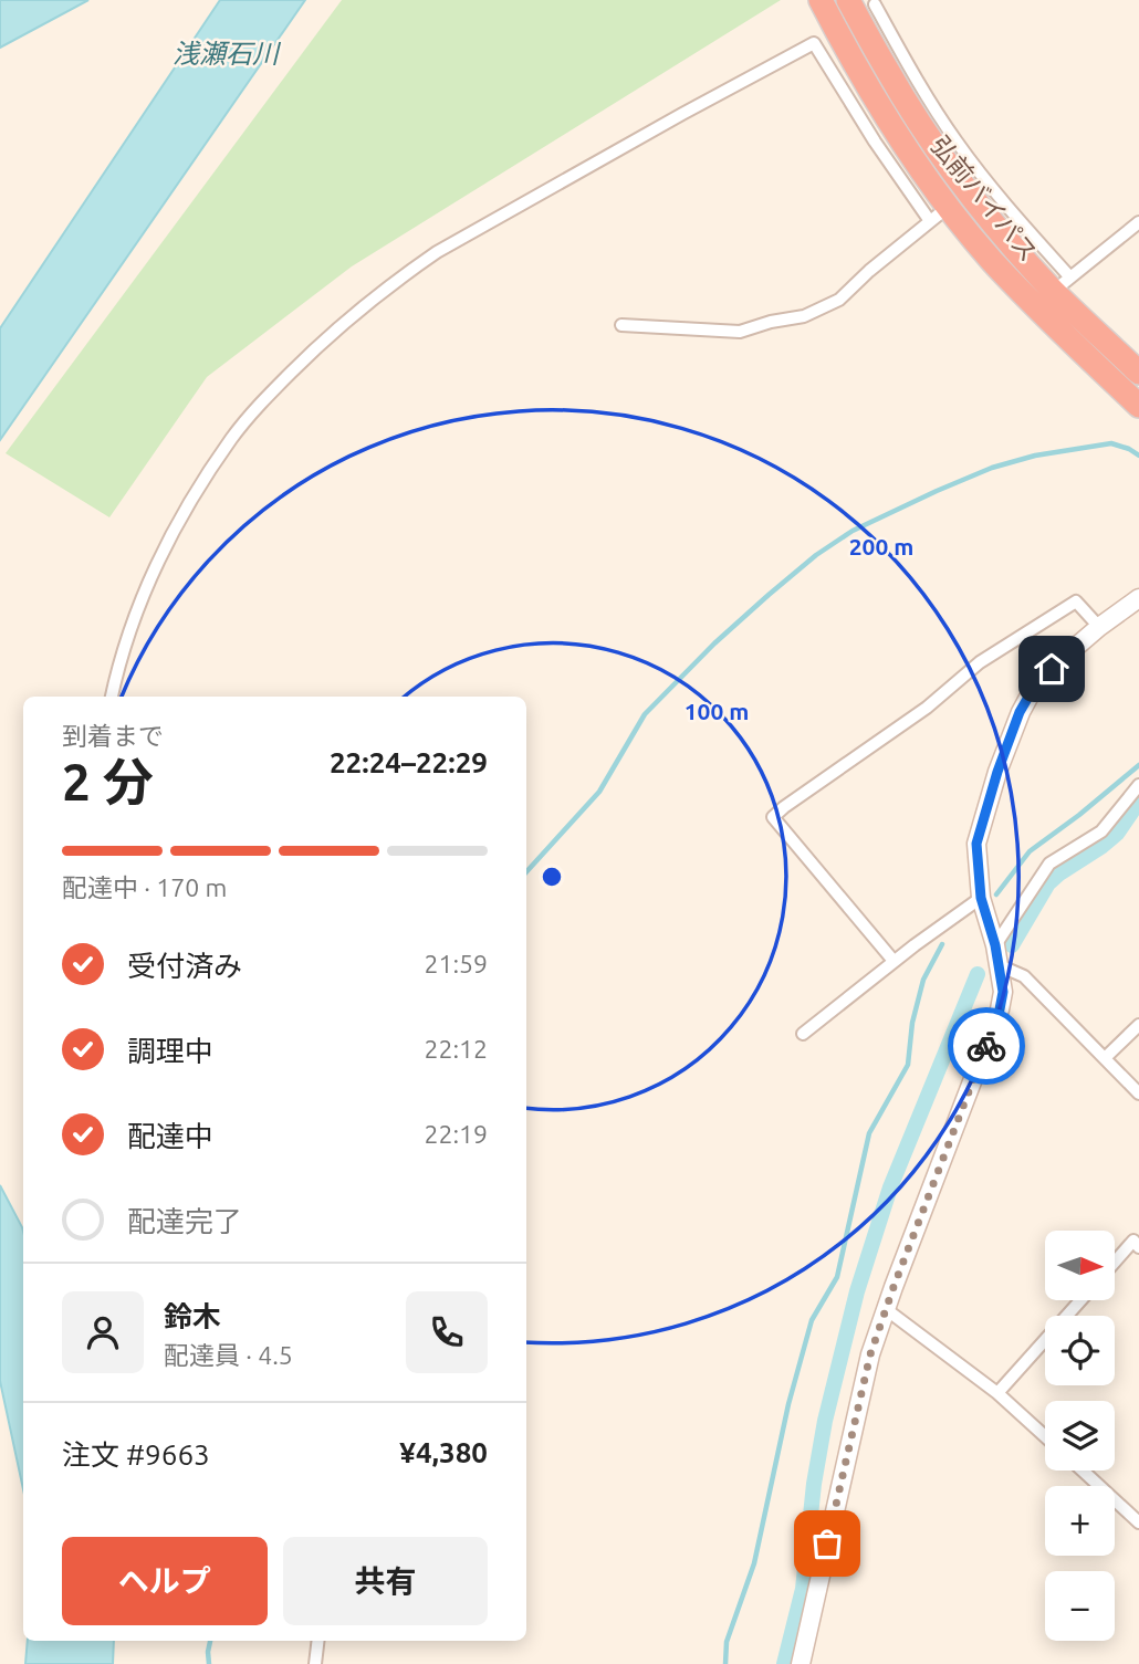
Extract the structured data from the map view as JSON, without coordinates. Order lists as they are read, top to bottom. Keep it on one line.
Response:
{"streets":{"highway":["弘前バイパス"]},"water":["浅瀬石川"],"north":"right","page":{"heading":["2 分","到着まで","22:24–22:29"],"panel":["鈴木","配達員 · 4.5","注文 #9663","¥4,380"],"bar":"配達中 · 170 m","list":[["受付済み","21:59"],["調理中","22:12"],["配達中","22:19"],"配達完了"],"map_buttons":["+","−"],"buttons":["ヘルプ","共有"]},"rings":["200 m","100 m"]}
